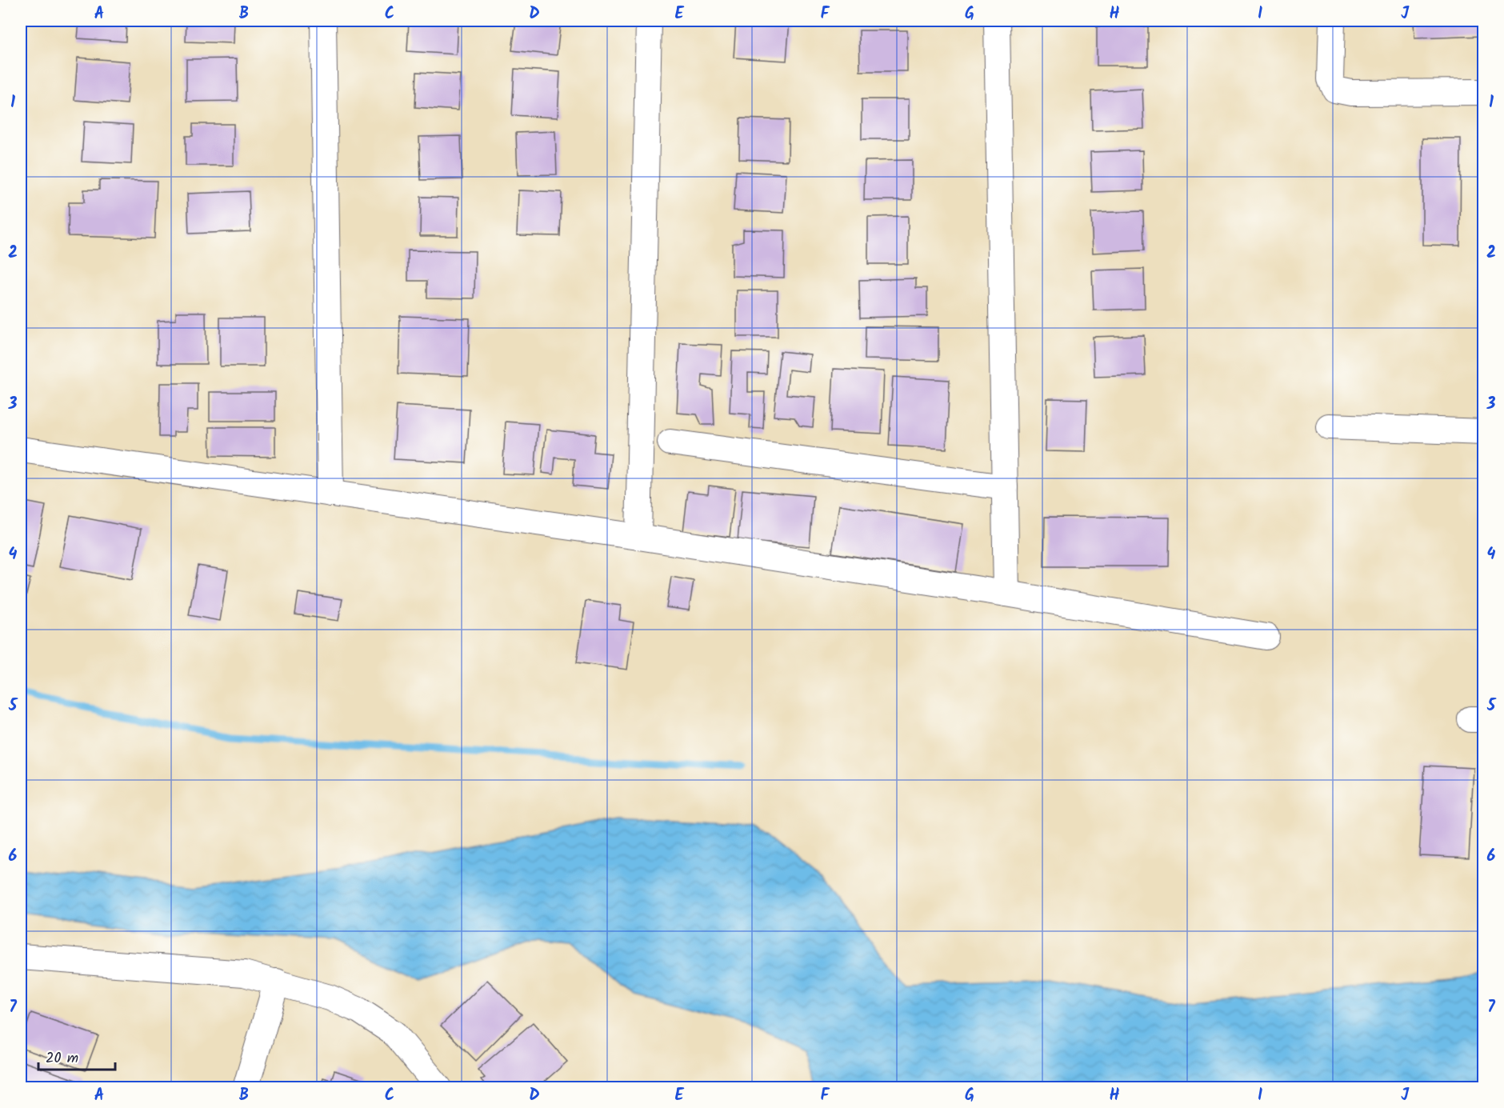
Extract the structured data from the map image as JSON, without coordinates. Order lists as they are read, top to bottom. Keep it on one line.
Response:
{"scale_bar":"20 m","grid":{"columns":["A","B","C","D","E","F","G","H","I","J"],"rows":["1","2","3","4","5","6","7"]}}
